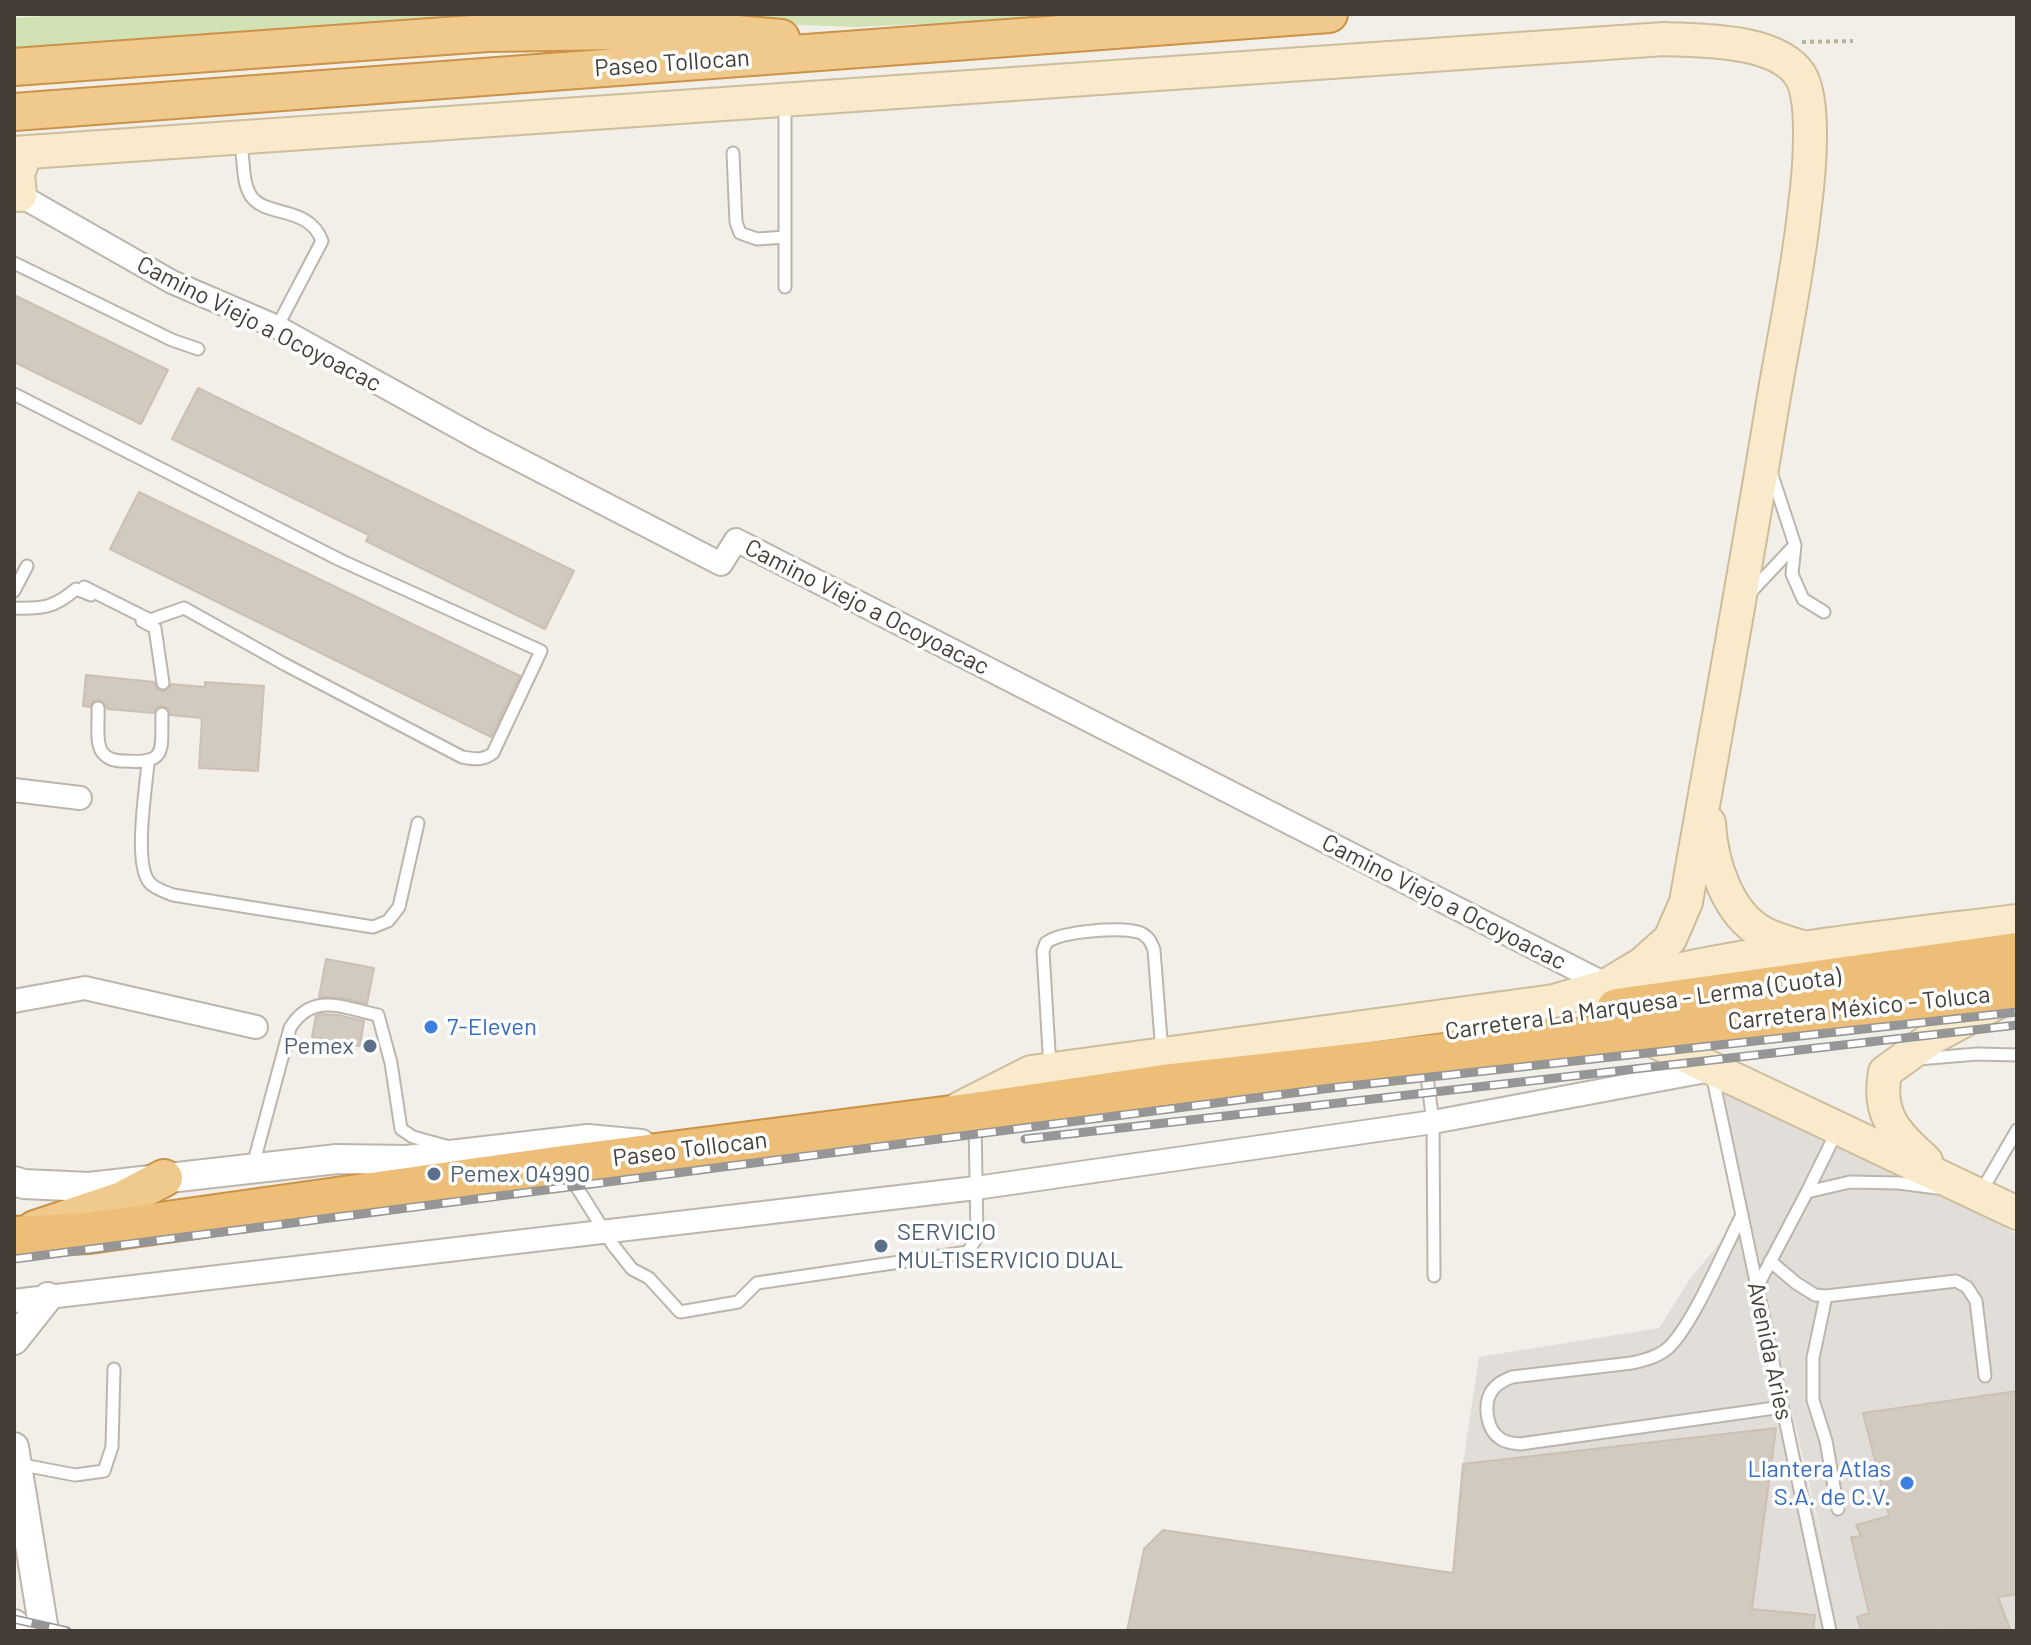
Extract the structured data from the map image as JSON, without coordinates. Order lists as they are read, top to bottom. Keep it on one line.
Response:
{"streets":{"highway":["Paseo Tollocan","Carretera La Marquesa - Lerma (Cuota)","Carretera México - Toluca"],"street":["Camino Viejo a Ocoyoacac"],"lane":["Avenida Aries"]},"crossings":[["Paseo Tollocan","Carretera La Marquesa - Lerma (Cuota)"],["Paseo Tollocan","Carretera México - Toluca"],["Carretera La Marquesa - Lerma (Cuota)","Carretera México - Toluca"]],"places":["7-Eleven","Pemex","Pemex 04990","SERVICIO MULTISERVICIO DUAL","Llantera Atlas S.A. de C.V."]}
